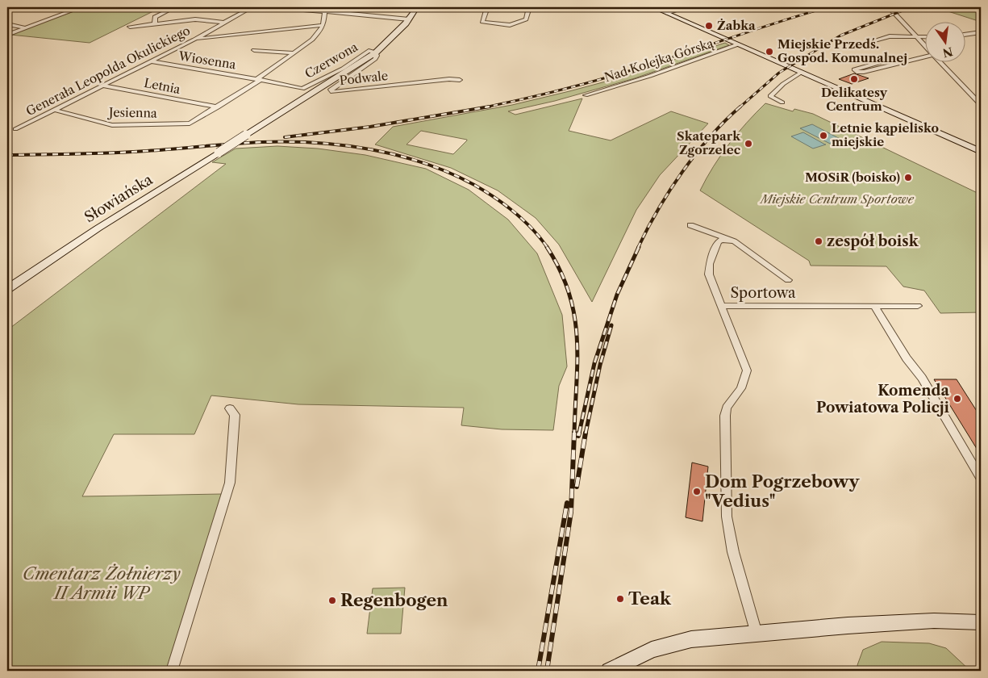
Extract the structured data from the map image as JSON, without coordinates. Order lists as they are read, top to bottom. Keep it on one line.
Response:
{"streets":{"street":["Wiosenna","Czerwona","Nad Kolejką Górską","Generała Leopolda Okulickiego","Podwale","Letnia","Jesienna","Słowiańska","Sportowa"]},"crossings":[["Wiosenna","Czerwona"],["Wiosenna","Generała Leopolda Okulickiego"],["Czerwona","Podwale"],["Czerwona","Słowiańska"],["Generała Leopolda Okulickiego","Letnia"],["Generała Leopolda Okulickiego","Jesienna"],["Podwale","Słowiańska"],["Letnia","Jesienna"]],"parks":["Miejskie Centrum Sportowe","Cmentarz Żołnierzy II Armii WP"],"places":["Żabka","Miejskie Przedś. Gospod. Komunalnej","Delikatesy Centrum","Letnie kąpielisko miejskie","Skatepark Zgorzelec","MOSiR (boisko)","zespół boisk","Komenda Powiatowa Policji","Dom Pogrzebowy \"Vedius\"","Teak","Regenbogen"],"north":"bottom"}
